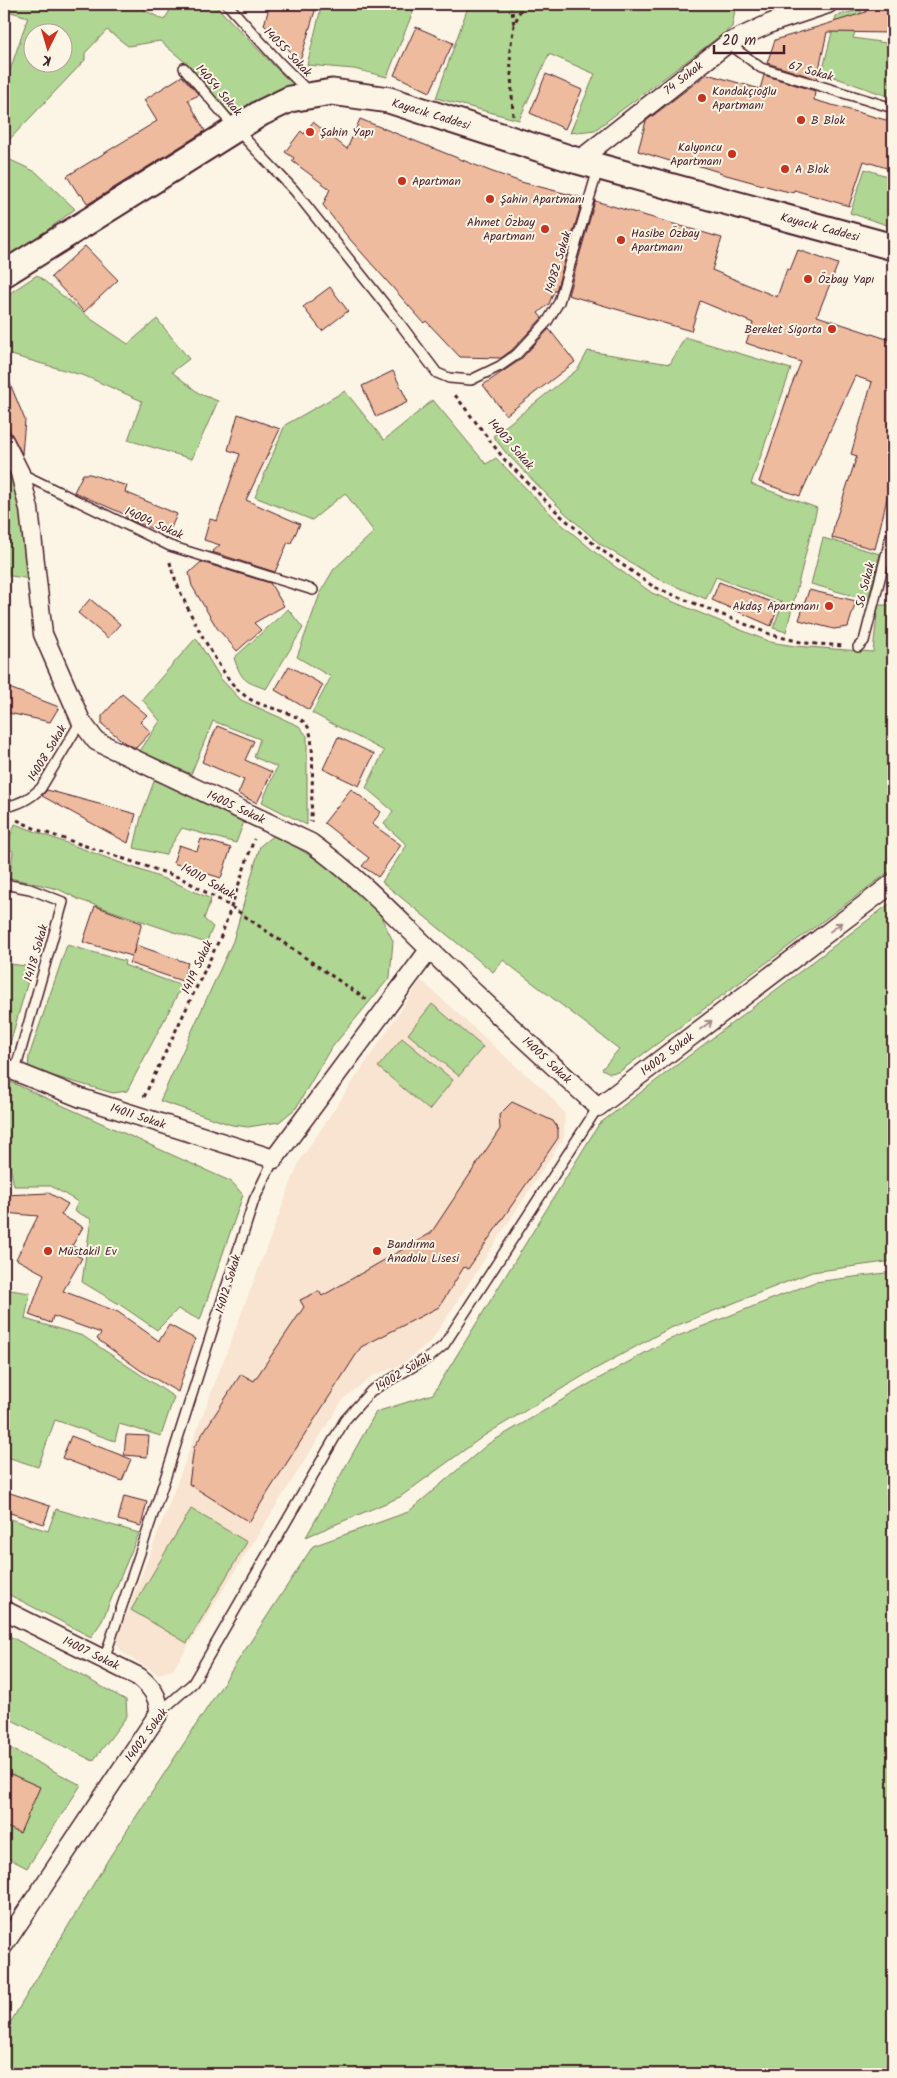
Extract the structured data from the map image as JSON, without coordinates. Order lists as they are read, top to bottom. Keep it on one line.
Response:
{"streets":{"main road":["Kayacık Caddesi"],"street":["74 Sokak","14005 Sokak","14002 Sokak","14011 Sokak","14012 Sokak","14007 Sokak"],"lane":["14055 Sokak","67 Sokak","14054 Sokak","14082 Sokak","14004 Sokak","56 Sokak","14008 Sokak","14118 Sokak"],"path":["14003 Sokak","14010 Sokak","14119 Sokak"]},"crossings":[["14055 Sokak","Kayacık Caddesi"],["67 Sokak","74 Sokak"],["74 Sokak","Kayacık Caddesi"],["74 Sokak","14082 Sokak"],["14054 Sokak","Kayacık Caddesi"],["Kayacık Caddesi","14082 Sokak"],["14082 Sokak","14003 Sokak"],["14003 Sokak","56 Sokak"],["14004 Sokak","14005 Sokak"],["14008 Sokak","14005 Sokak"],["14008 Sokak","14010 Sokak"],["14005 Sokak","14119 Sokak"],["14005 Sokak","14002 Sokak"],["14005 Sokak","14012 Sokak"],["14010 Sokak","14119 Sokak"],["14010 Sokak","14012 Sokak"],["14118 Sokak","14011 Sokak"],["14119 Sokak","14011 Sokak"],["14002 Sokak","14007 Sokak"],["14011 Sokak","14012 Sokak"],["14012 Sokak","14007 Sokak"]],"places":["Kondakçıoğlu Apartmanı","B Blok","Şahin Yapı","Kalyoncu Apartmanı","A Blok","Apartman","Şahin Apartmanı","Ahmet Özbay Apartmanı","Hasibe Özbay Apartmanı","Özbay Yapı","Bereket Sigorta","Akdaş Apartmanı","Müstakil Ev","Bandırma Anadolu Lisesi"],"scale_bar":"20 m","north":"bottom"}
